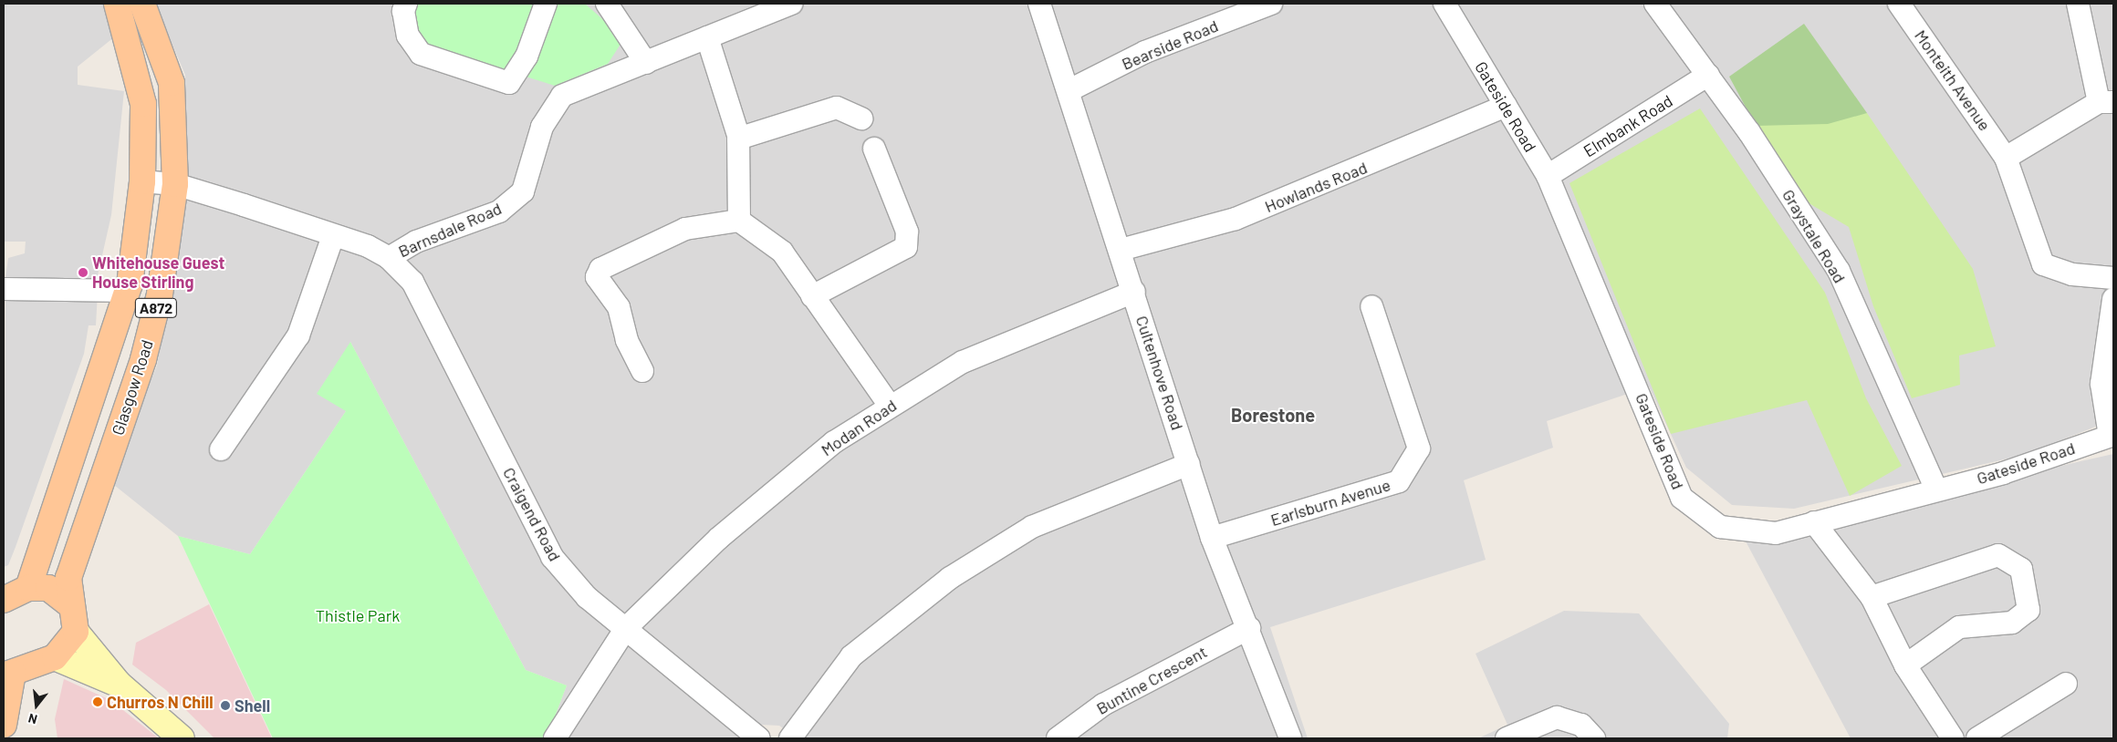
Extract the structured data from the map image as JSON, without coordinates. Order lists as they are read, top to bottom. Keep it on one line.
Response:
{"streets":{"main road":["A872","Glasgow Road"],"street":["Bearside Road","Monteith Avenue","Gateside Road","Elmbank Road","Howlands Road","Barnsdale Road","Graystale Road","Cultenhove Road","Modan Road","Earlsburn Avenue","Craigend Road","Buntine Crescent"]},"crossings":[["Bearside Road","Cultenhove Road"],["Gateside Road","Elmbank Road"],["Gateside Road","Howlands Road"],["Gateside Road","Graystale Road"],["Elmbank Road","Graystale Road"],["Howlands Road","Cultenhove Road"],["Barnsdale Road","A872"],["Barnsdale Road","Glasgow Road"],["Barnsdale Road","Craigend Road"],["Cultenhove Road","Modan Road"],["Cultenhove Road","Earlsburn Avenue"],["Cultenhove Road","Buntine Crescent"],["Modan Road","Craigend Road"]],"districts":["Borestone"],"parks":["Thistle Park"],"places":["Whitehouse Guest House Stirling","Churros N Chill","Shell"],"north":"bottom"}
